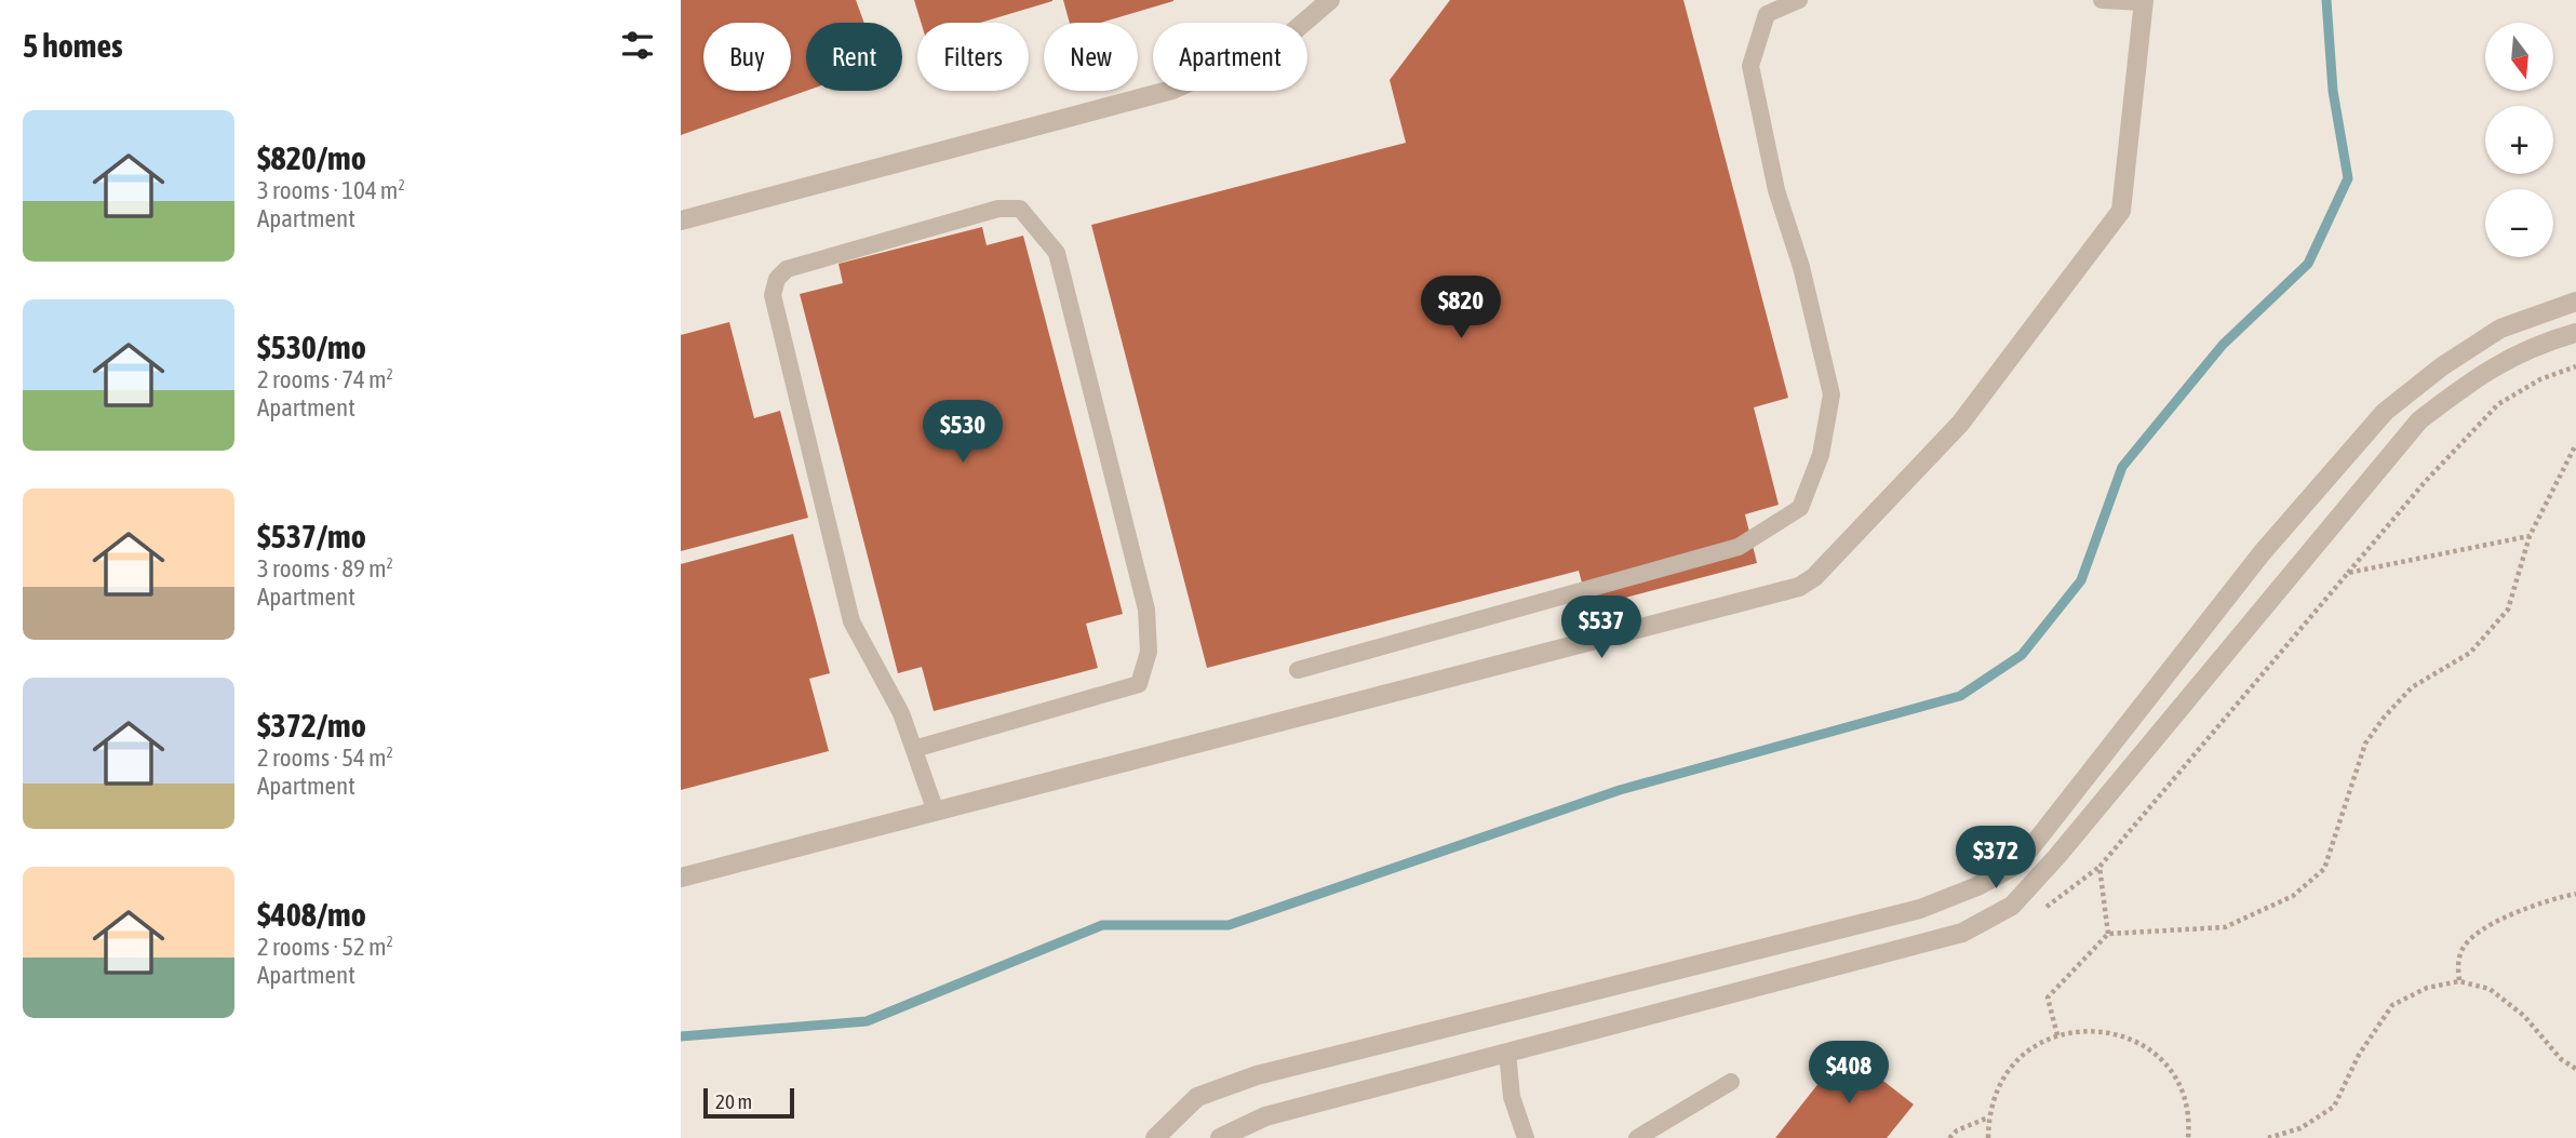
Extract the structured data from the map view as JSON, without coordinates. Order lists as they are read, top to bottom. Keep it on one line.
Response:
{"scale_bar":"20 m","north":"bottom","page":{"heading":"5 homes","map_buttons":["+","−"],"chip":["Buy","Rent","Filters","New","Apartment"],"list":[{"name":"$820/mo","note":"3 rooms · 104 m² · Apartment"},{"name":"$530/mo","note":"2 rooms · 74 m² · Apartment"},{"name":"$537/mo","note":"3 rooms · 89 m² · Apartment"},{"name":"$372/mo","note":"2 rooms · 54 m² · Apartment"},{"name":"$408/mo","note":"2 rooms · 52 m² · Apartment"}],"price":["$820","$530","$537","$372","$408"],"scale":"20 m"}}
